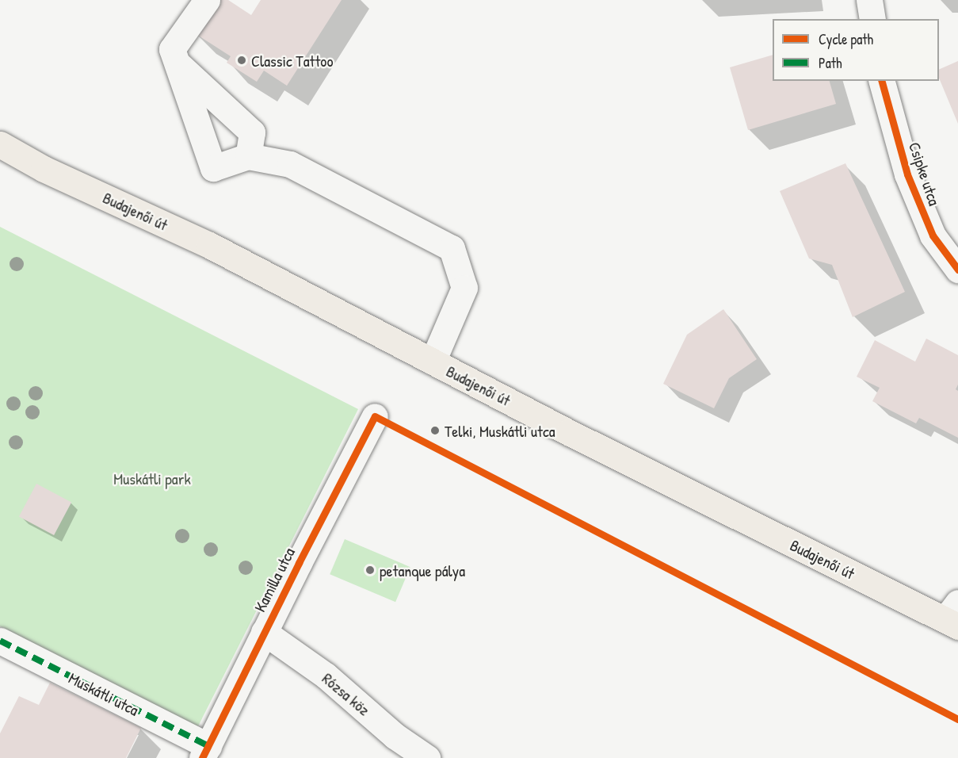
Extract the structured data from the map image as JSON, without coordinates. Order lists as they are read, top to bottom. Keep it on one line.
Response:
{"streets":{"main road":["Budajenői út"],"street":["Csipke utca","Kamilla utca","Muskátli utca","Rózsa köz"]},"crossings":[["Kamilla utca","Muskátli utca"],["Kamilla utca","Rózsa köz"]],"parks":["Muskátli park"],"places":["Classic Tattoo","Telki, Muskátli utca","petanque pálya"],"legend":["Cycle path","Path"]}
